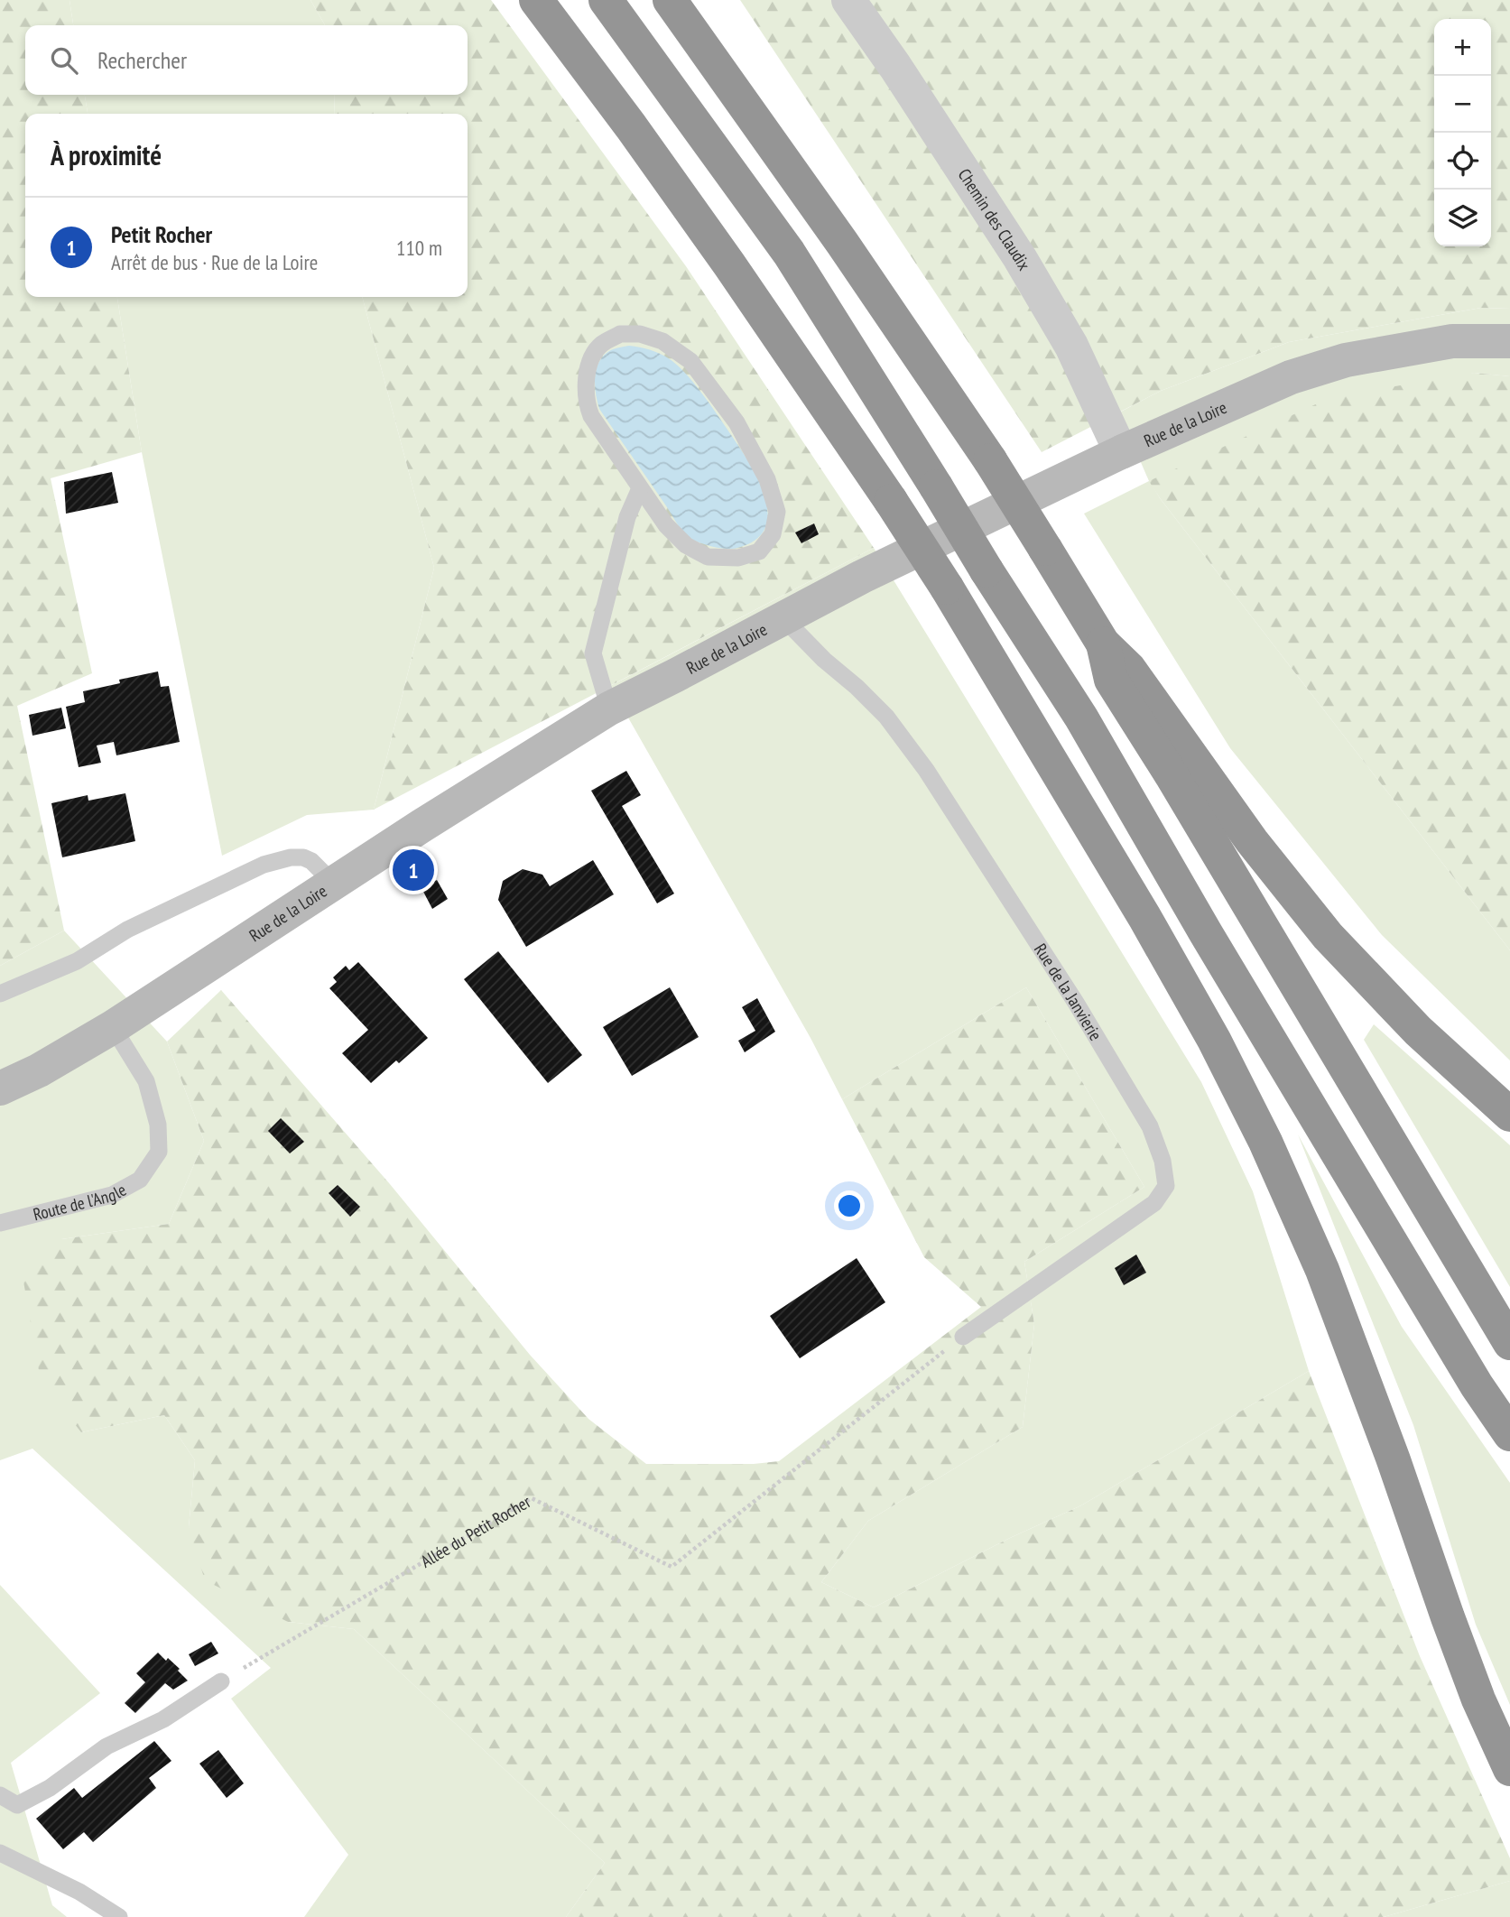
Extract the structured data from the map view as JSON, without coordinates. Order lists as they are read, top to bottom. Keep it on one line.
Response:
{"streets":{"street":["Chemin des Claudix","Rue de la Loire"],"lane":["Rue de la Janvierie","Route de l'Angle"],"path":["Allée du Petit Rocher"]},"crossings":[["Chemin des Claudix","Rue de la Loire"],["Rue de la Loire","Rue de la Janvierie"],["Rue de la Loire","Route de l'Angle"],["Rue de la Janvierie","Allée du Petit Rocher"]],"page":{"map_buttons":["+","−"],"search":"Rechercher","heading":"À proximité","list":[{"mark":"1","name":"Petit Rocher","note":"Arrêt de bus · Rue de la Loire","value":"110 m"}],"pins":"1"}}
